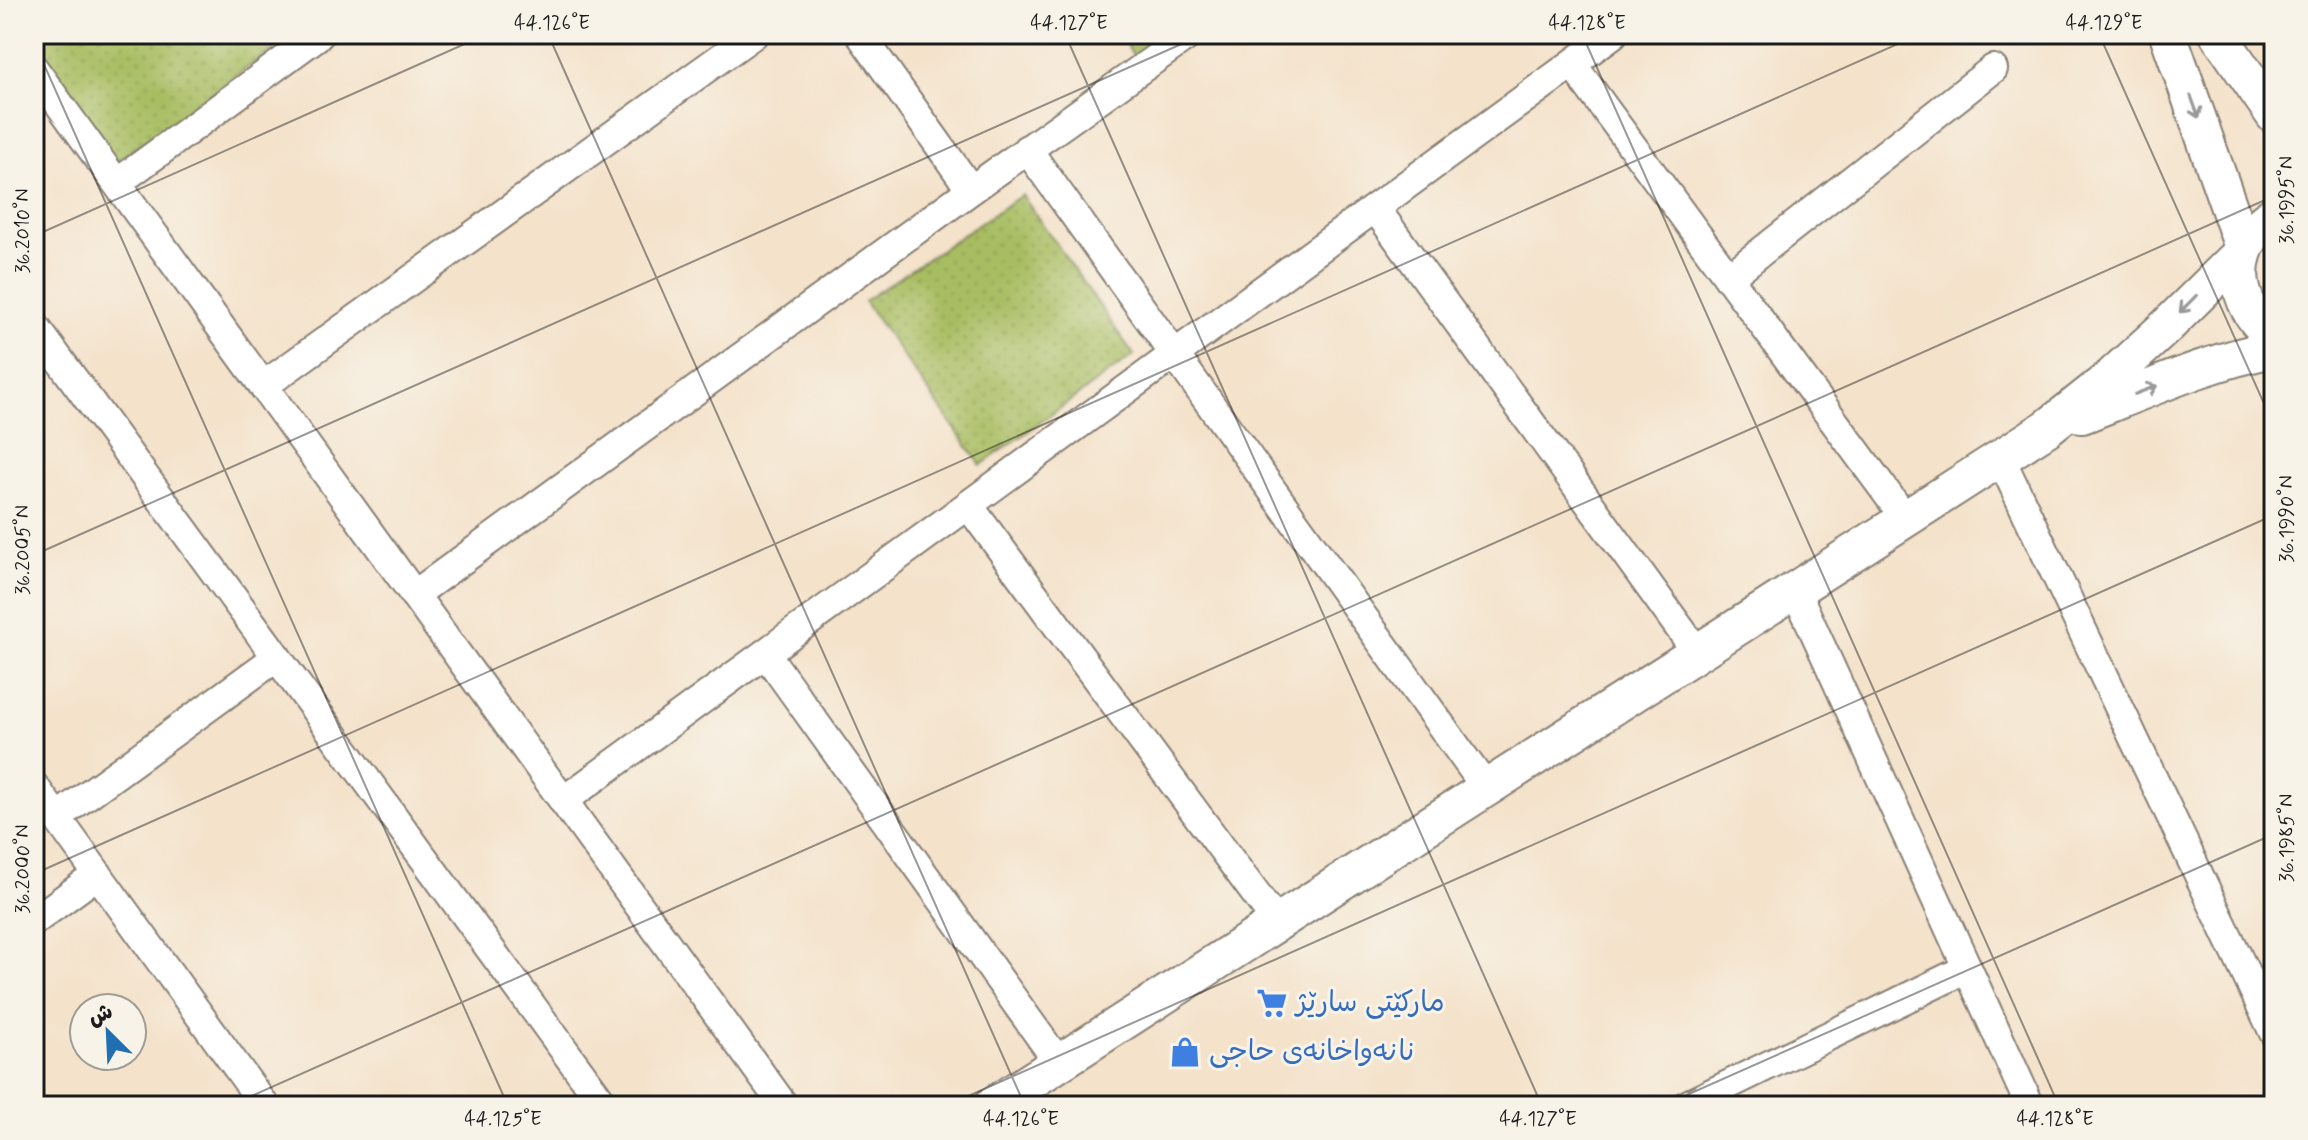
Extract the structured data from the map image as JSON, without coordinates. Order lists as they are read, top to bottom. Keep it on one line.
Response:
{"places":{"supermarket":["مارکێتی سارێژ"],"shop":["نانەواخانەی حاجی"]},"north":"top left","coordinates":["44.126°E","44.127°E","44.128°E","44.129°E","36.1995°N","36.2010°N","36.1990°N","36.2005°N","36.1985°N","36.2000°N","44.125°E"]}
